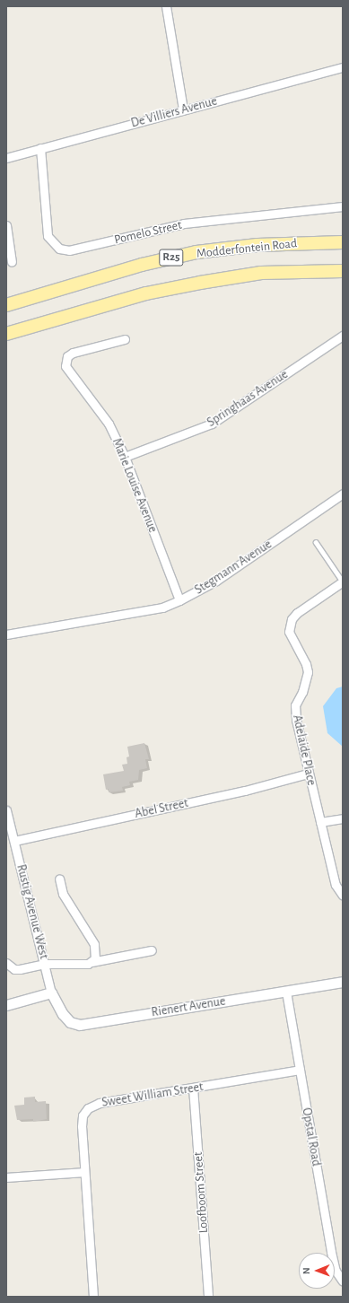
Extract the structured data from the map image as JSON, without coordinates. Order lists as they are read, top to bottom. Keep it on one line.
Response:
{"streets":{"main road":["Modderfontein Road","R25"],"street":["De Villiers Avenue","Pomelo Street","Springhaas Avenue","Marie Louise Avenue","Stegmann Avenue","Adelaide Place","Abel Street","Rustig Avenue West","Rienert Avenue","Sweet William Street","Opstal Road","Loofboom Street"]},"crossings":[["De Villiers Avenue","Pomelo Street"],["Springhaas Avenue","Marie Louise Avenue"],["Marie Louise Avenue","Stegmann Avenue"],["Adelaide Place","Abel Street"],["Abel Street","Rustig Avenue West"],["Rustig Avenue West","Rienert Avenue"],["Rienert Avenue","Opstal Road"],["Sweet William Street","Opstal Road"],["Sweet William Street","Loofboom Street"]],"north":"left"}
